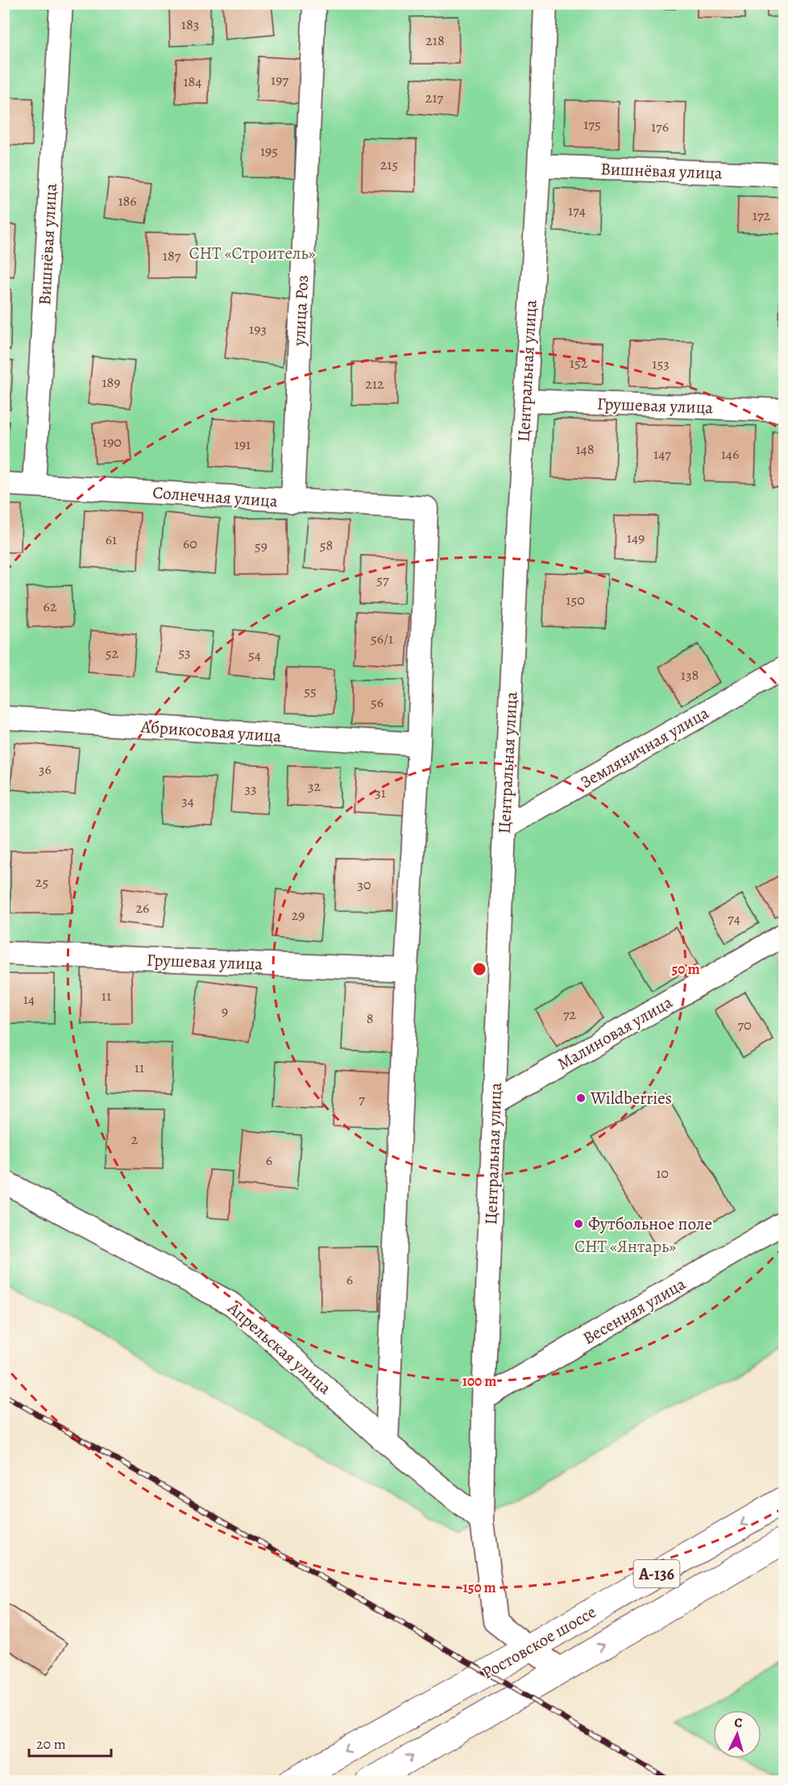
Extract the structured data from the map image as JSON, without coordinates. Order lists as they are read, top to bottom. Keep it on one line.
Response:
{"streets":{"highway":["А-136","Ростовское шоссе"],"street":["Вишнёвая улица","улица Роз","Центральная улица","Грушевая улица","Солнечная улица","Абрикосовая улица","Земляничная улица","Малиновая улица","Весенняя улица","Апрельская улица"]},"crossings":[["Вишнёвая улица","Центральная улица"],["Вишнёвая улица","Солнечная улица"],["улица Роз","Солнечная улица"],["Центральная улица","Грушевая улица"],["Центральная улица","Земляничная улица"],["Центральная улица","Малиновая улица"],["Центральная улица","Весенняя улица"],["Центральная улица","Апрельская улица"],["Центральная улица","Ростовское шоссе"],["Солнечная улица","Абрикосовая улица"]],"parks":["СНТ «Строитель»","СНТ «Янтарь»"],"places":["Wildberries","Футбольное поле"],"house_numbers":["183","218","197","184","217","175","176","195","215","186","174","172","187","193","152","153","189","212","190","191","148","147","146","149","61","60","58","59","57","150","62","56/1","53","52","54","138","55","56","36","32","33","31","34","25","30","26","29","74","11","14","9","72","8","70","11","7","2","6","10","6"],"scale_bar":"20 m","north":"top","rings":["50 m","100 m","150 m"]}
